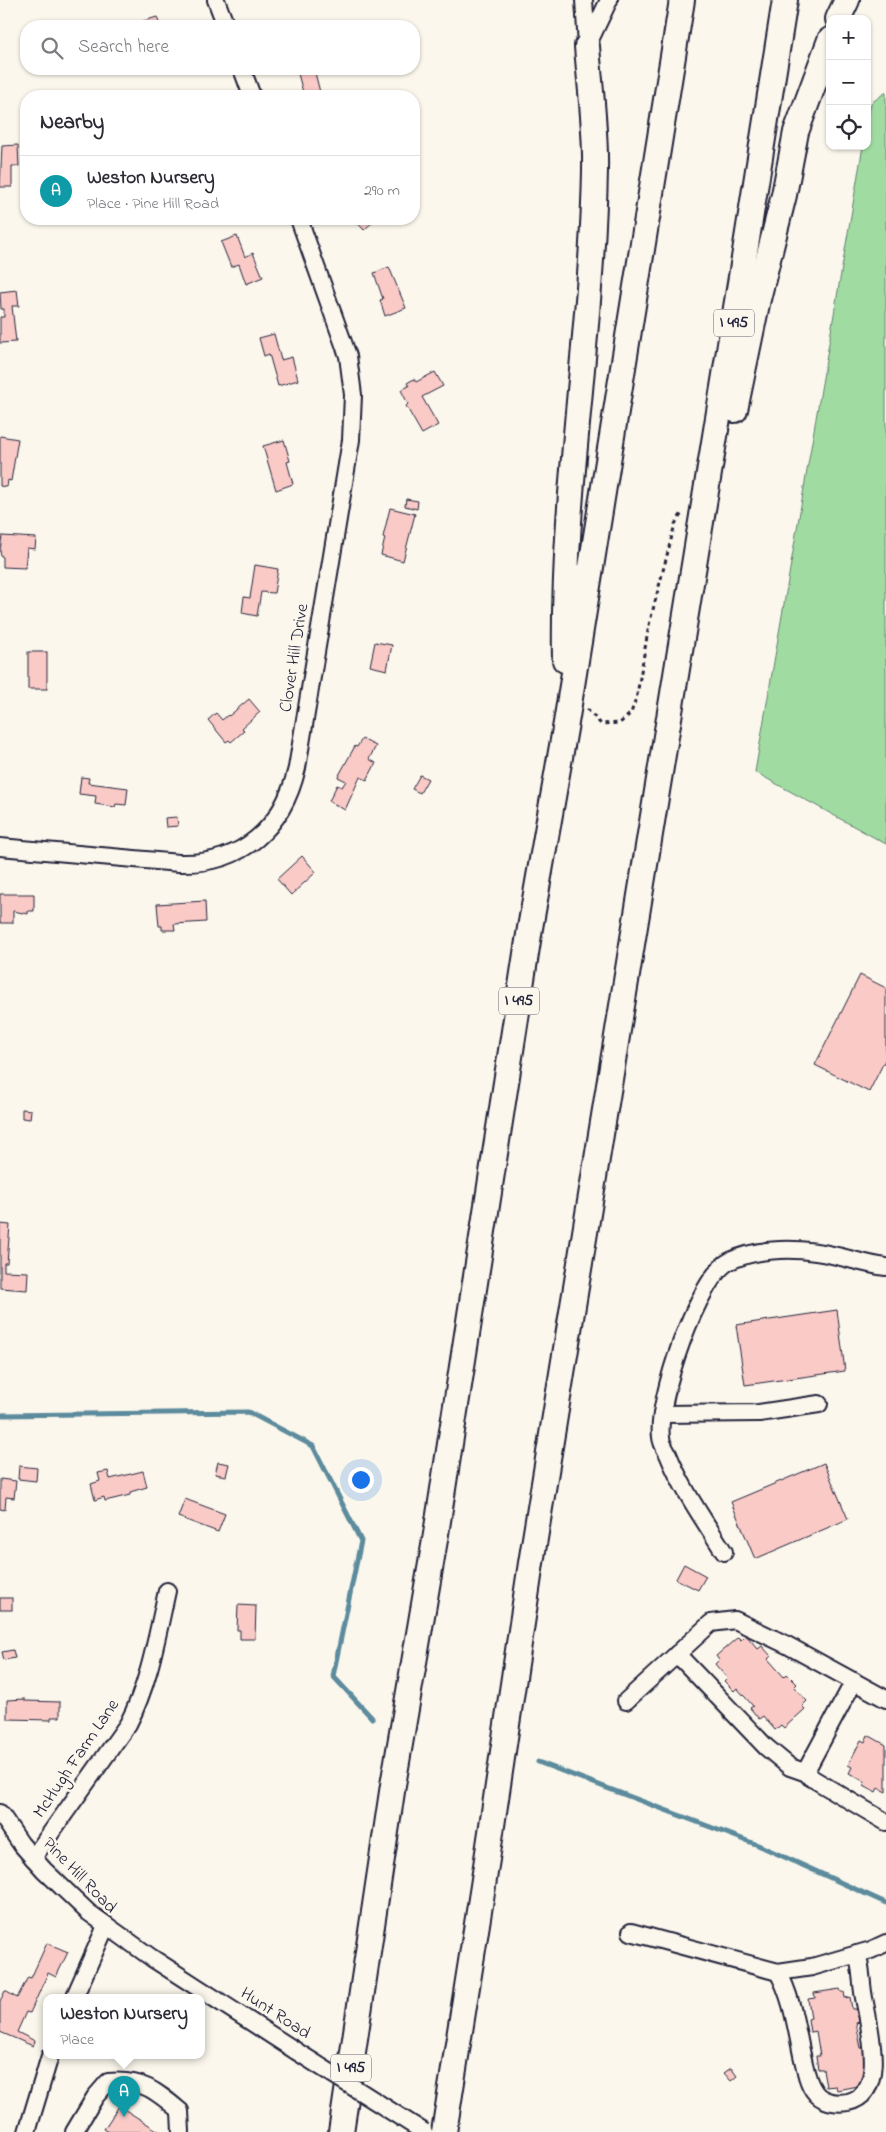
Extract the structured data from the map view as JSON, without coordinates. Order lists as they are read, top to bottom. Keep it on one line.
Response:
{"streets":{"highway":["I 495"],"street":["Clover Hill Drive","McHugh Farm Lane","Pine Hill Road","Hunt Road"]},"crossings":[["McHugh Farm Lane","Pine Hill Road"],["Pine Hill Road","Hunt Road"]],"page":{"map_buttons":["+","−"],"search":"Search here","heading":"Nearby","list":[{"mark":"A","name":"Weston Nursery","note":"Place · Pine Hill Road","value":"290 m"}],"popup":["Weston Nursery","Place"],"pins":"A"}}
